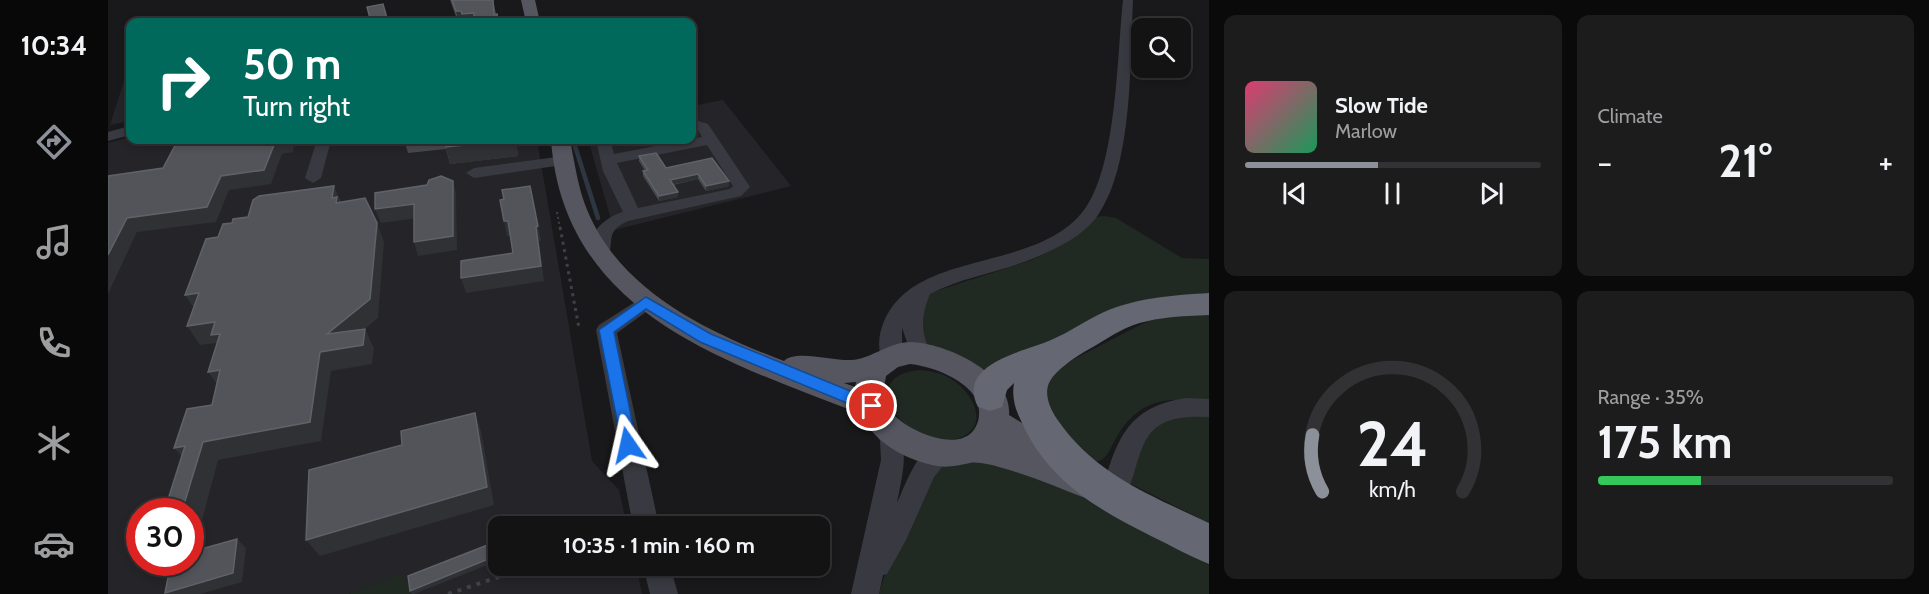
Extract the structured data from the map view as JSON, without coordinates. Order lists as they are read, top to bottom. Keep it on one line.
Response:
{"page":{"tabs":"10:34","tile":["Climate",["Range · 35%","175 km"]],"turn":["50 m","Turn right"],"song":["Slow Tide","Marlow"],"heat":["−","21°","+"],"limit":"30","trip":"10:35 · 1 min · 160 m","gauge":["24","km/h"]}}
